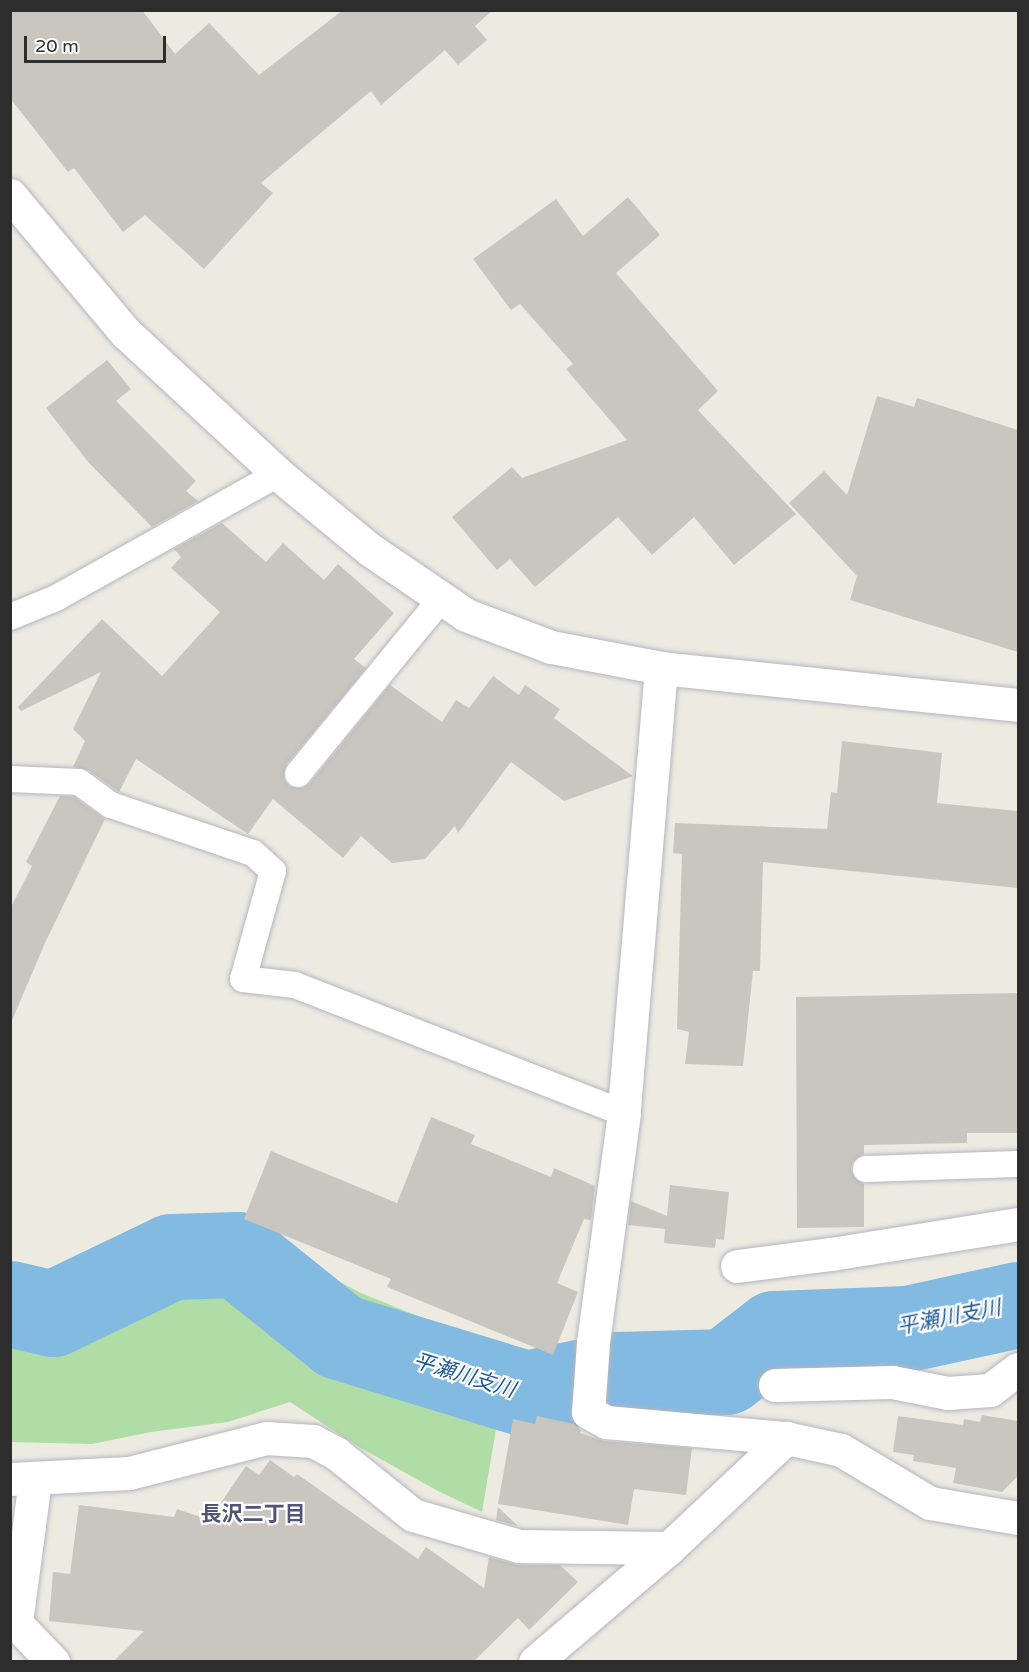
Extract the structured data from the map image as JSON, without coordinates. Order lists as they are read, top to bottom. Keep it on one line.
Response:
{"districts":["長沢二丁目"],"water":["平瀬川支川"],"scale_bar":"20 m"}
